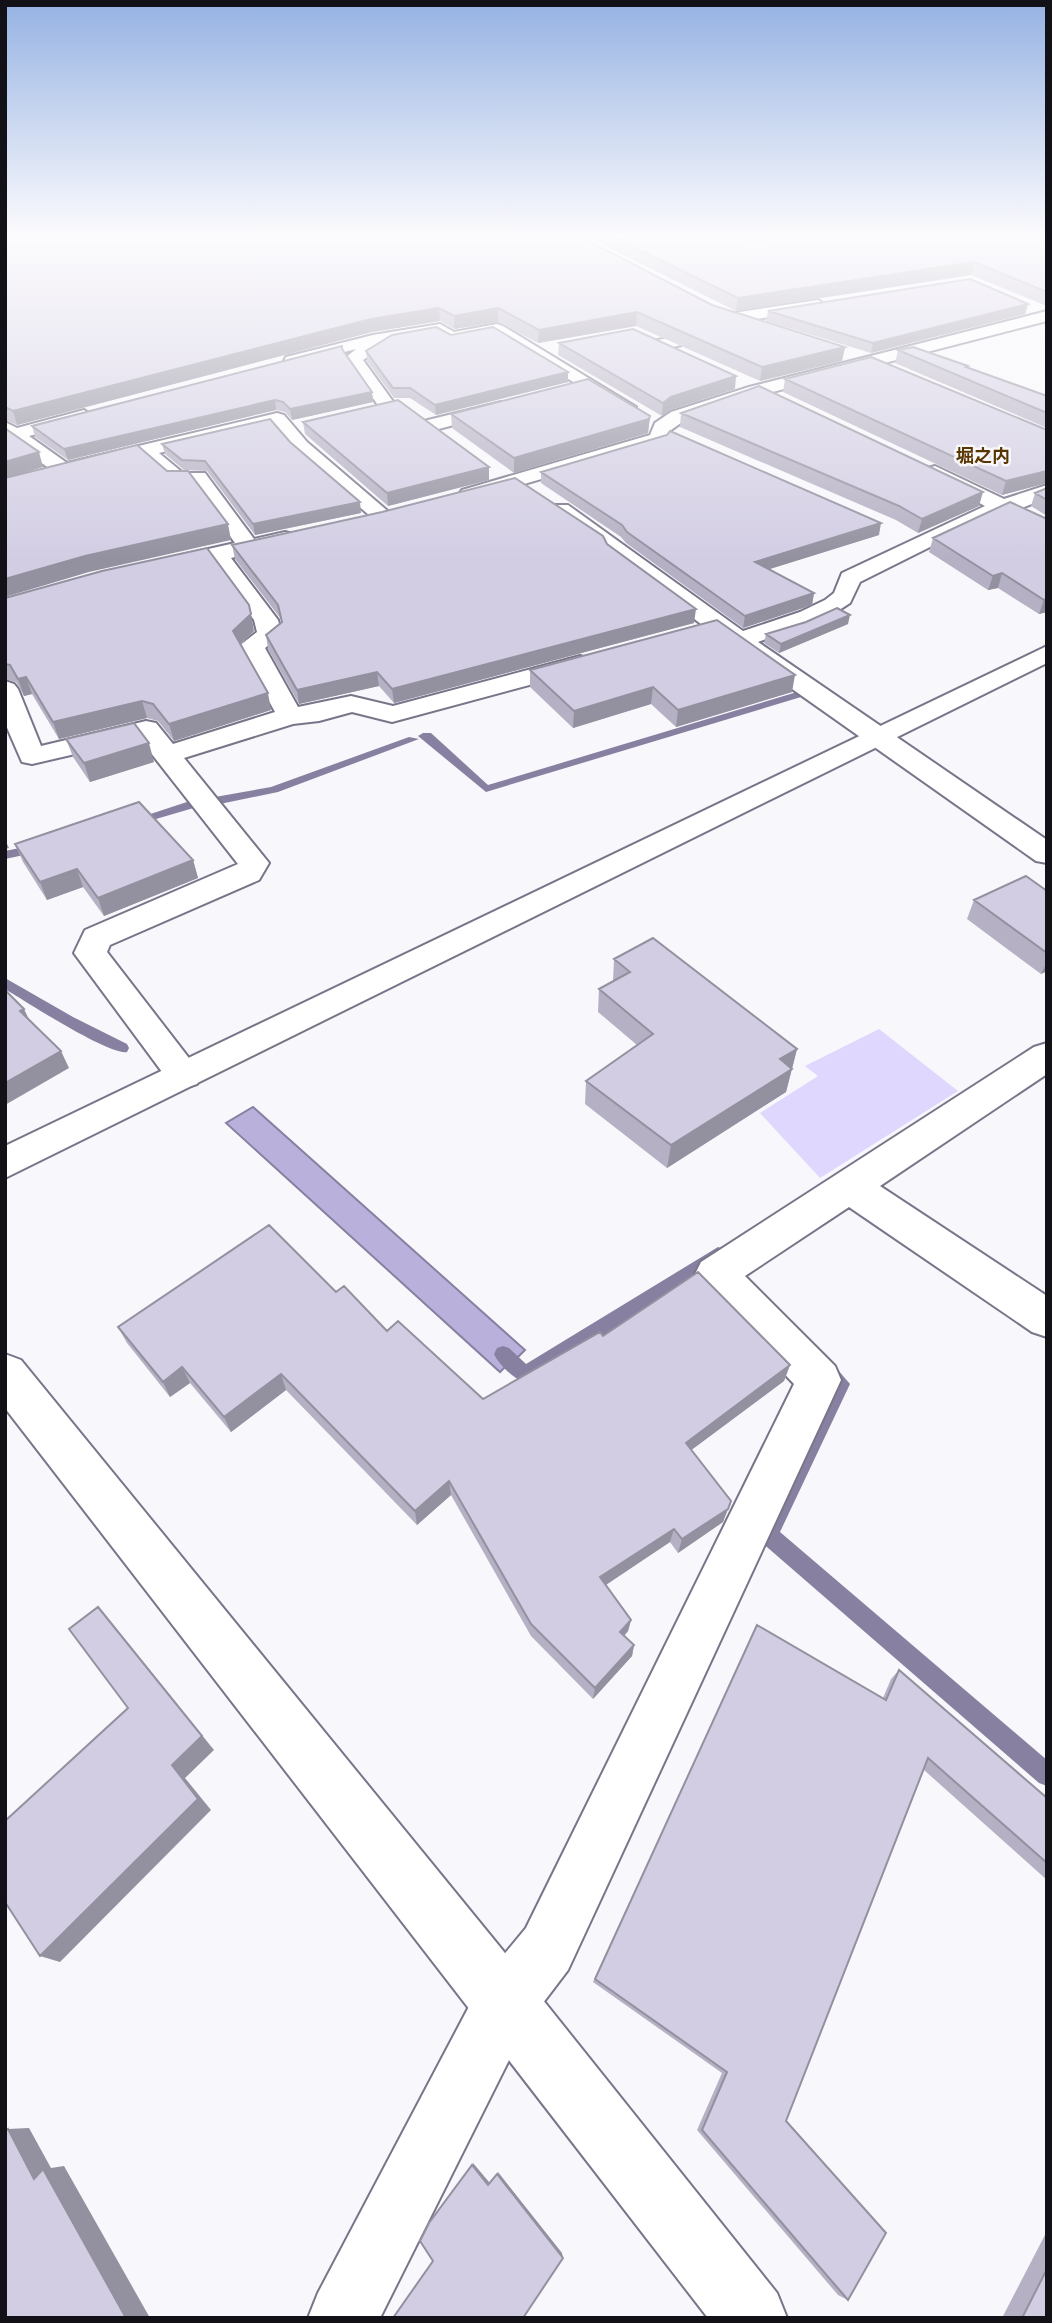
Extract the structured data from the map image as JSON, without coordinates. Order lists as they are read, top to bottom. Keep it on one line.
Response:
{"districts":["堀之内"]}
